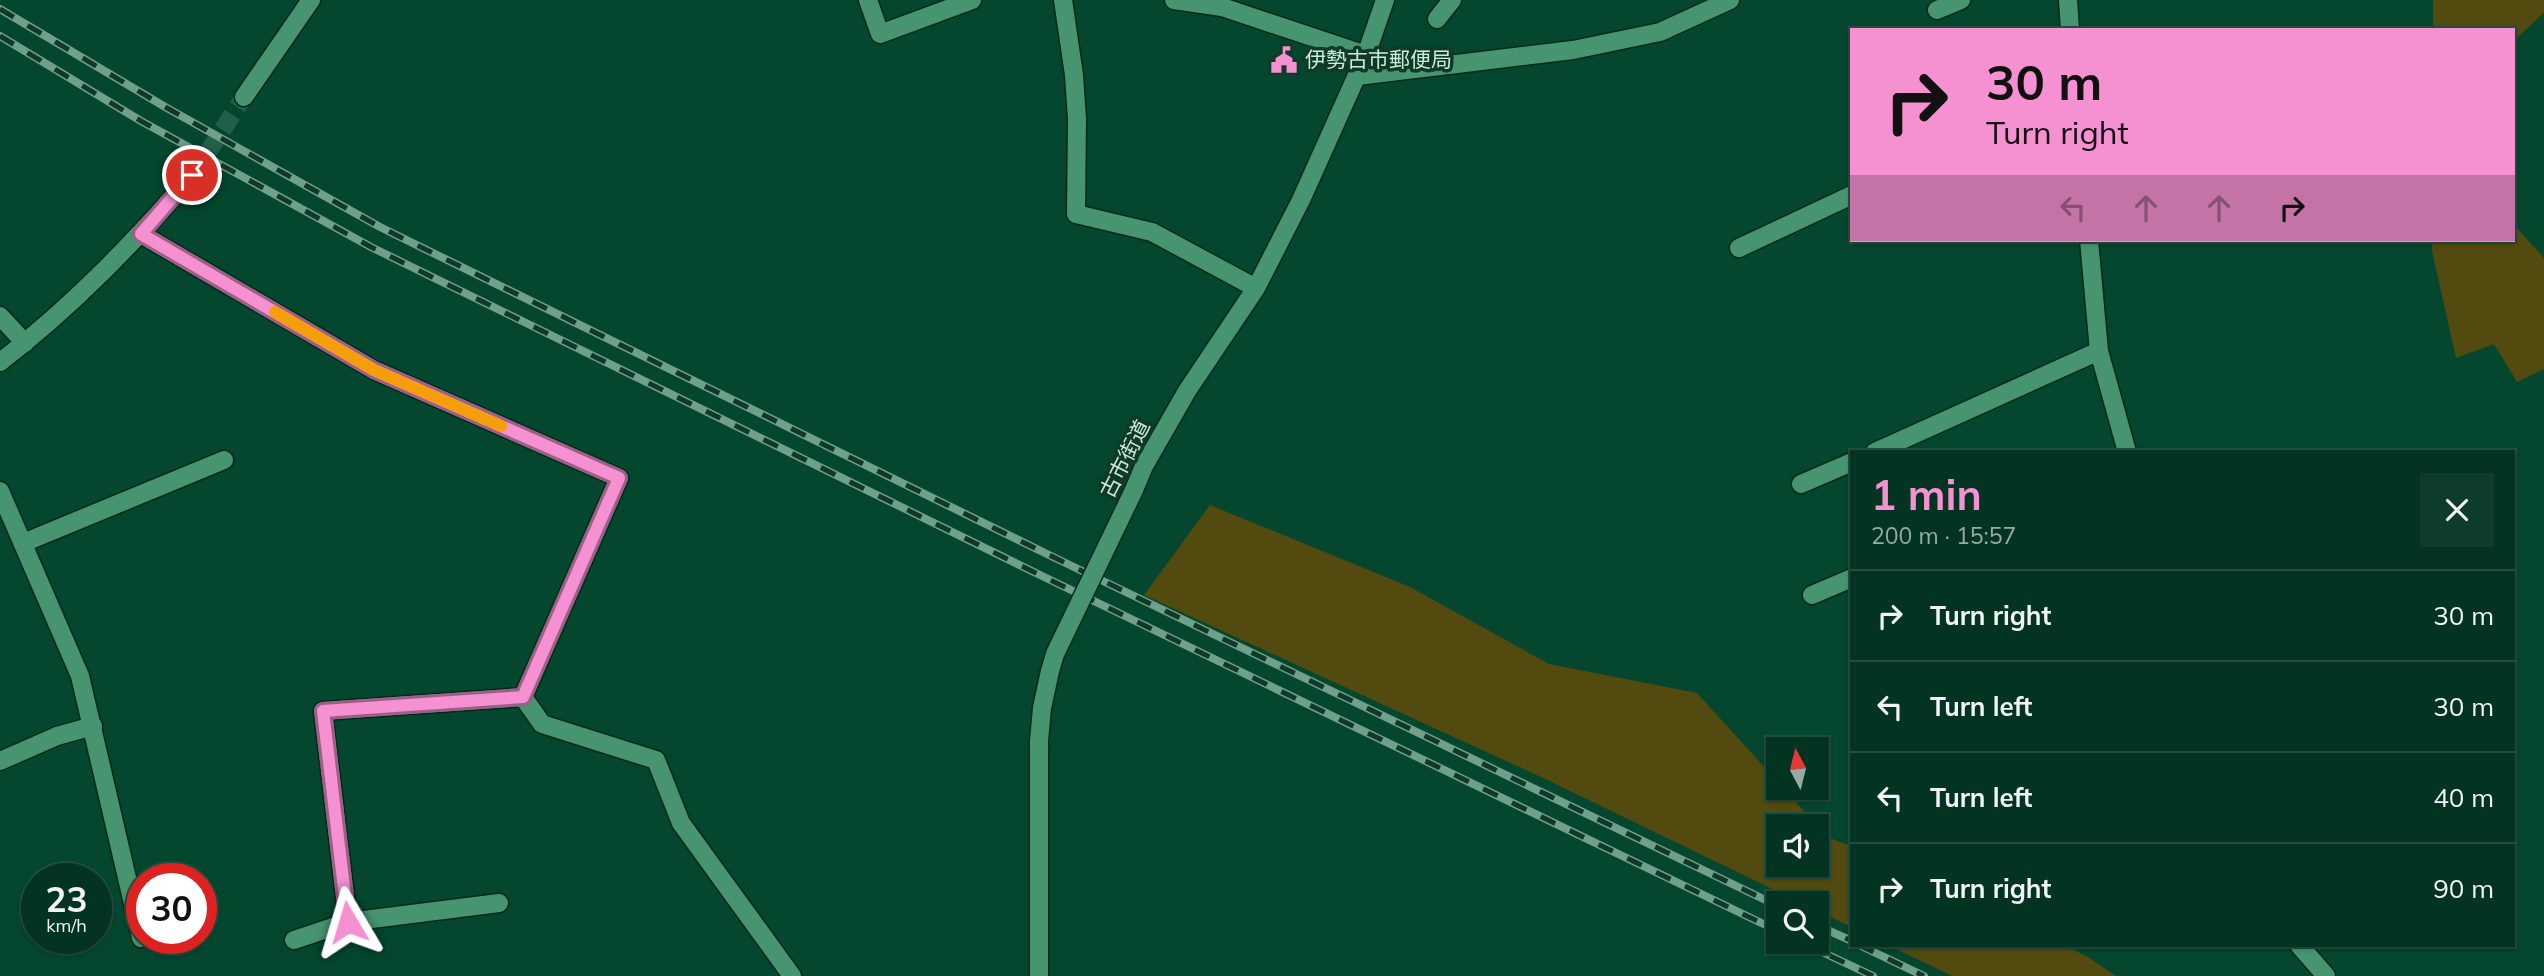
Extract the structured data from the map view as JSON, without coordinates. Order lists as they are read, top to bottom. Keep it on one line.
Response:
{"streets":{"street":["古市街道"]},"places":{"public building":["伊勢古市郵便局"]},"north":"top","page":{"turn":["30 m","Turn right"],"heading":["1 min","200 m · 15:57"],"list":[{"name":"Turn right","value":"30 m"},{"name":"Turn left","value":"30 m"},{"name":"Turn left","value":"40 m"},{"name":"Turn right","value":"90 m"}],"speed":"23 km/h","limit":"30"}}
